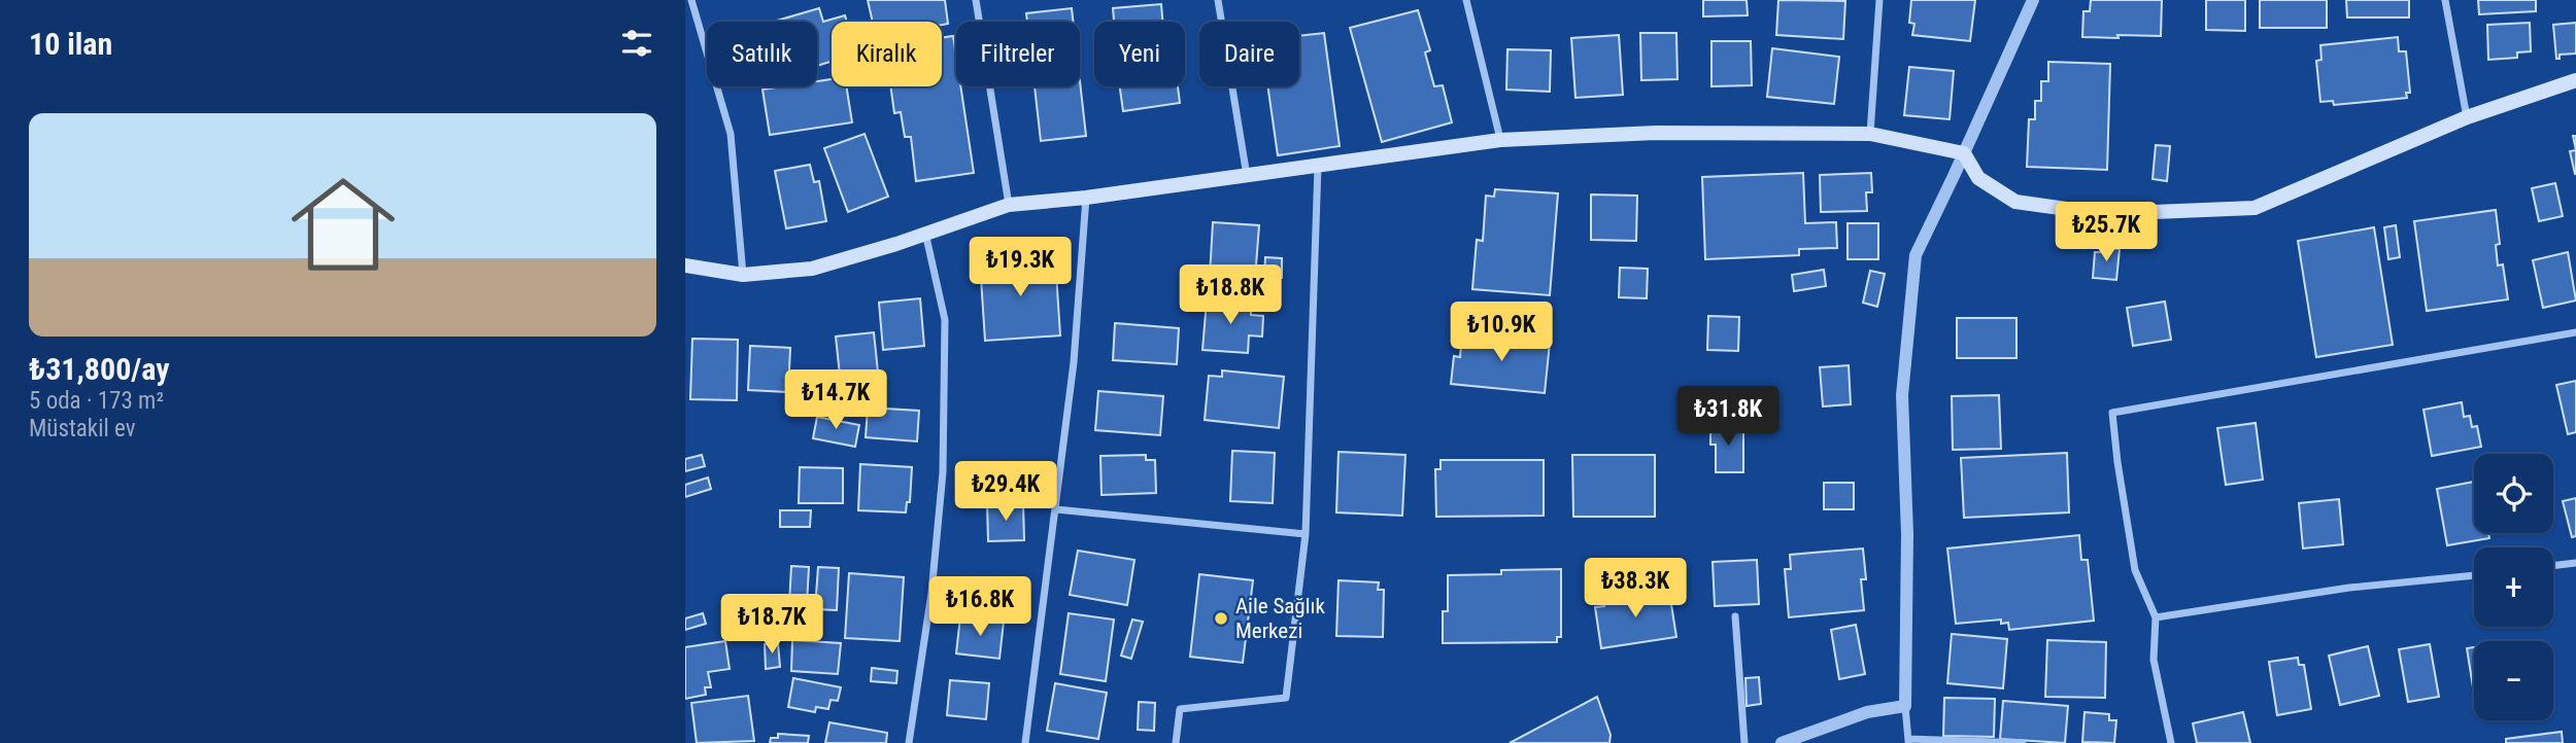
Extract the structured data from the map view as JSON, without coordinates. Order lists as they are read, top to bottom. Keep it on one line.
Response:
{"places":["Aile Sağlık Merkezi"],"page":{"heading":"10 ilan","chip":["Satılık","Kiralık","Filtreler","Yeni","Daire"],"list":[{"name":"₺31,800/ay","note":"5 oda · 173 m² · Müstakil ev"}],"price":["₺25.7K","₺19.3K","₺18.8K","₺10.9K","₺14.7K","₺31.8K","₺29.4K","₺38.3K","₺16.8K","₺18.7K"],"map_buttons":["+","−"]}}
